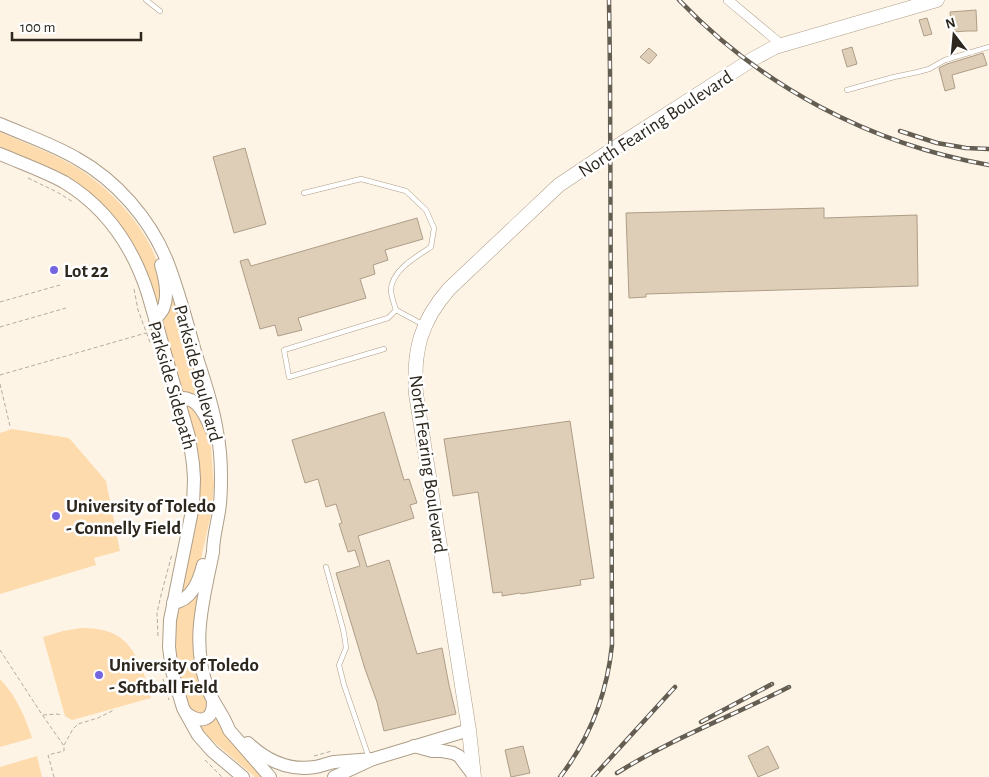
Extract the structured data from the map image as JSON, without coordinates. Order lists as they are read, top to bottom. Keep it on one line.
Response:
{"streets":{"main road":["North Fearing Boulevard"],"street":["Parkside Boulevard"],"path":["Parkside Sidepath"]},"places":["Lot 22","University of Toledo - Connelly Field","University of Toledo - Softball Field"],"scale_bar":"100 m","north":"top"}
